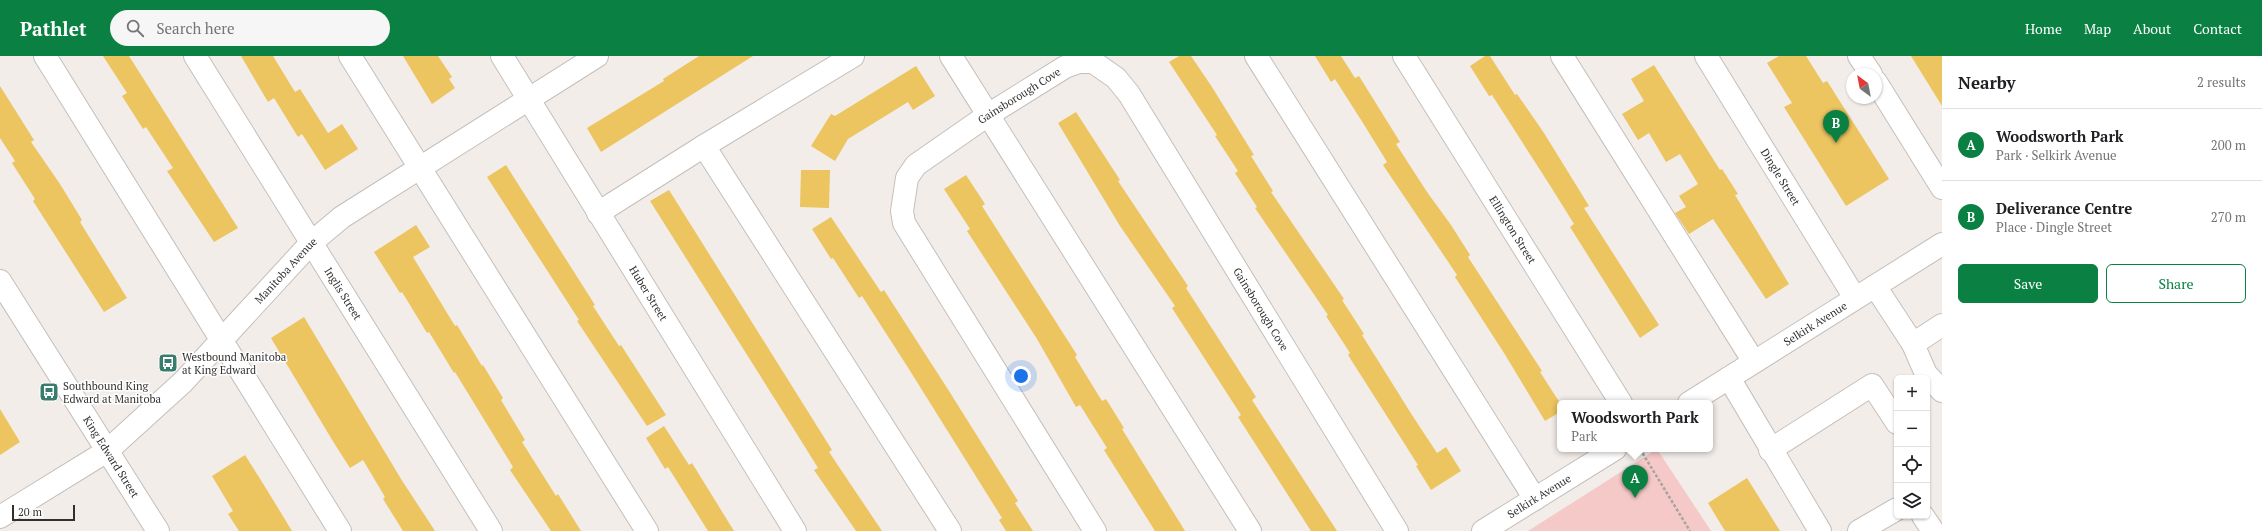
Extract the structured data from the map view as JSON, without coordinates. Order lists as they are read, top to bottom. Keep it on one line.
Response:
{"streets":{"street":["Gainsborough Cove","Dingle Street","Ellington Street","Manitoba Avenue","Inglis Street","Huber Street","Selkirk Avenue","King Edward Street"]},"crossings":[["Dingle Street","Selkirk Avenue"],["Manitoba Avenue","Inglis Street"],["Manitoba Avenue","Huber Street"],["Manitoba Avenue","King Edward Street"]],"places":{"bus stop":["Westbound Manitoba at King Edward","Southbound King Edward at Manitoba"]},"scale_bar":"20 m","north":"top left","page":{"header":"Pathlet","search":"Search here","nav":["Home","Map","About","Contact"],"heading":["Nearby","2 results"],"list":[{"mark":"A","name":"Woodsworth Park","note":"Park · Selkirk Avenue","value":"200 m"},{"mark":"B","name":"Deliverance Centre","note":"Place · Dingle Street","value":"270 m"}],"pins":["B","A"],"buttons":["Save","Share"],"map_buttons":["+","−"],"popup":["Woodsworth Park","Park"],"scale":"20 m"}}
